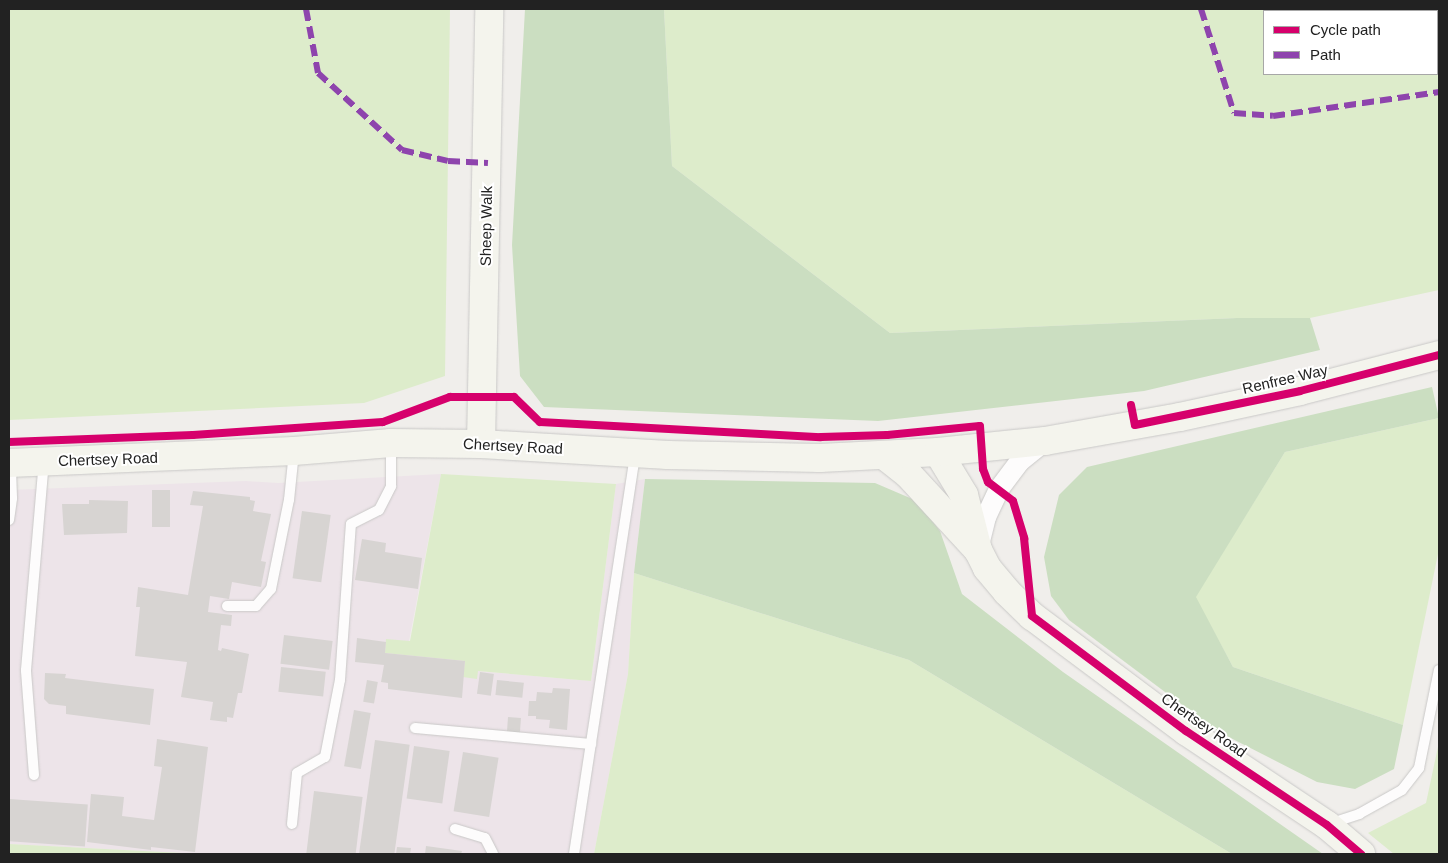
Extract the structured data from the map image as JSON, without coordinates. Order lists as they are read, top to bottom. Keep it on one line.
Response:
{"streets":{"main road":["Sheep Walk","Renfree Way","Chertsey Road"]},"crossings":[["Sheep Walk","Chertsey Road"],["Renfree Way","Chertsey Road"]],"legend":["Cycle path","Path"]}
